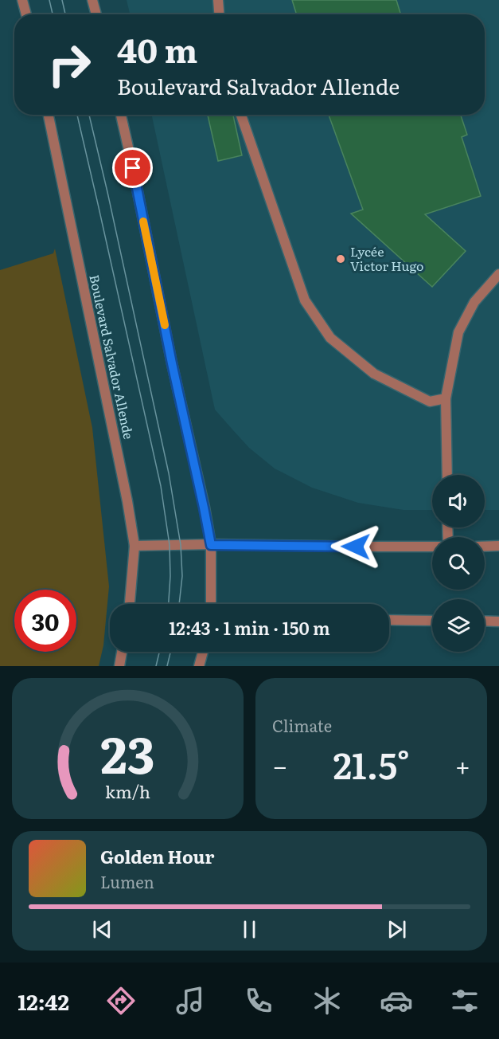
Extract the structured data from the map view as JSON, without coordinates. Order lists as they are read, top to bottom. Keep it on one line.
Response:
{"streets":{"street":["Boulevard Salvador Allende"]},"places":["Lycée Victor Hugo"],"page":{"turn":["40 m","Boulevard Salvador Allende"],"limit":"30","trip":"12:43 · 1 min · 150 m","tile":"Climate","heat":["−","21.5°","+"],"song":["Golden Hour","Lumen"],"tabs":"12:42","gauge":["23","km/h"]}}
